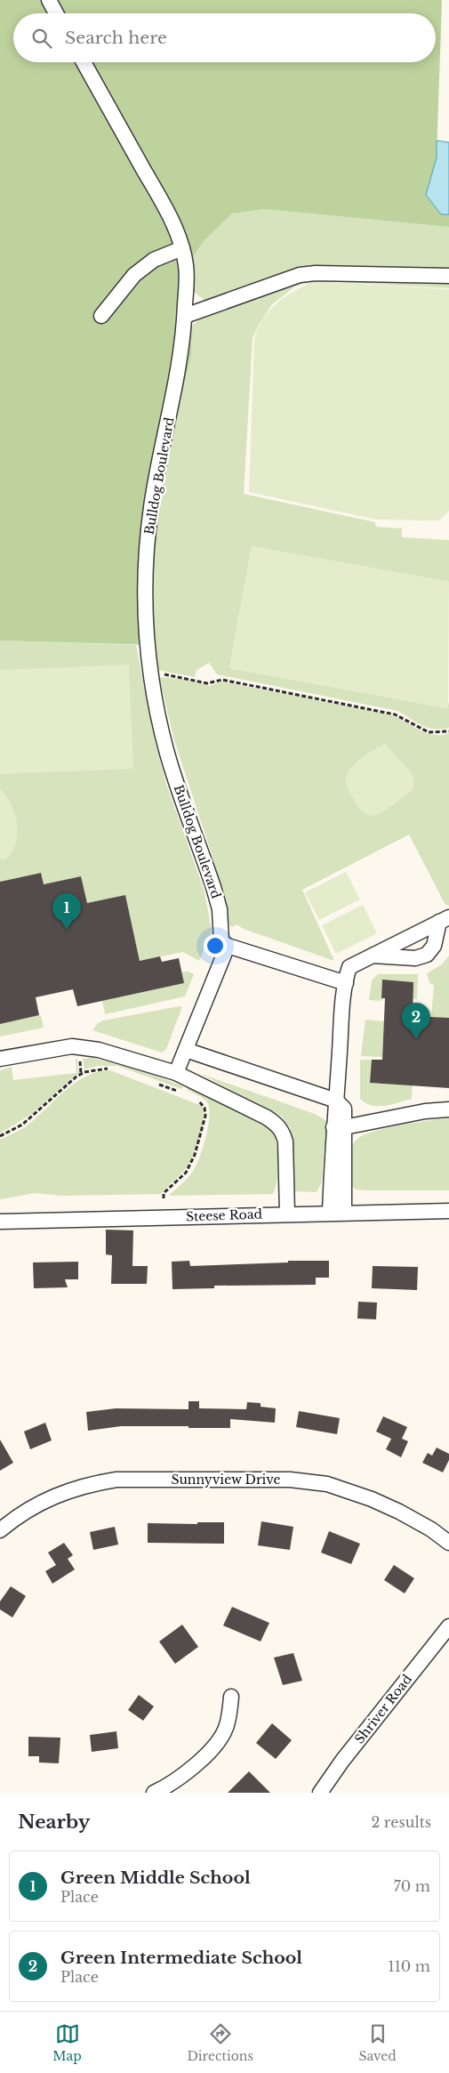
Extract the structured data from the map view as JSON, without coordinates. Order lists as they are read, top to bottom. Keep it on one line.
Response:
{"streets":{"street":["Bulldog Boulevard","Steese Road","Sunnyview Drive","Shriver Road"]},"page":{"search":"Search here","pins":["1","2"],"heading":["Nearby","2 results"],"list":[{"mark":"1","name":"Green Middle School","note":"Place","value":"70 m"},{"mark":"2","name":"Green Intermediate School","note":"Place","value":"110 m"}],"nav":["Map","Directions","Saved"]}}
